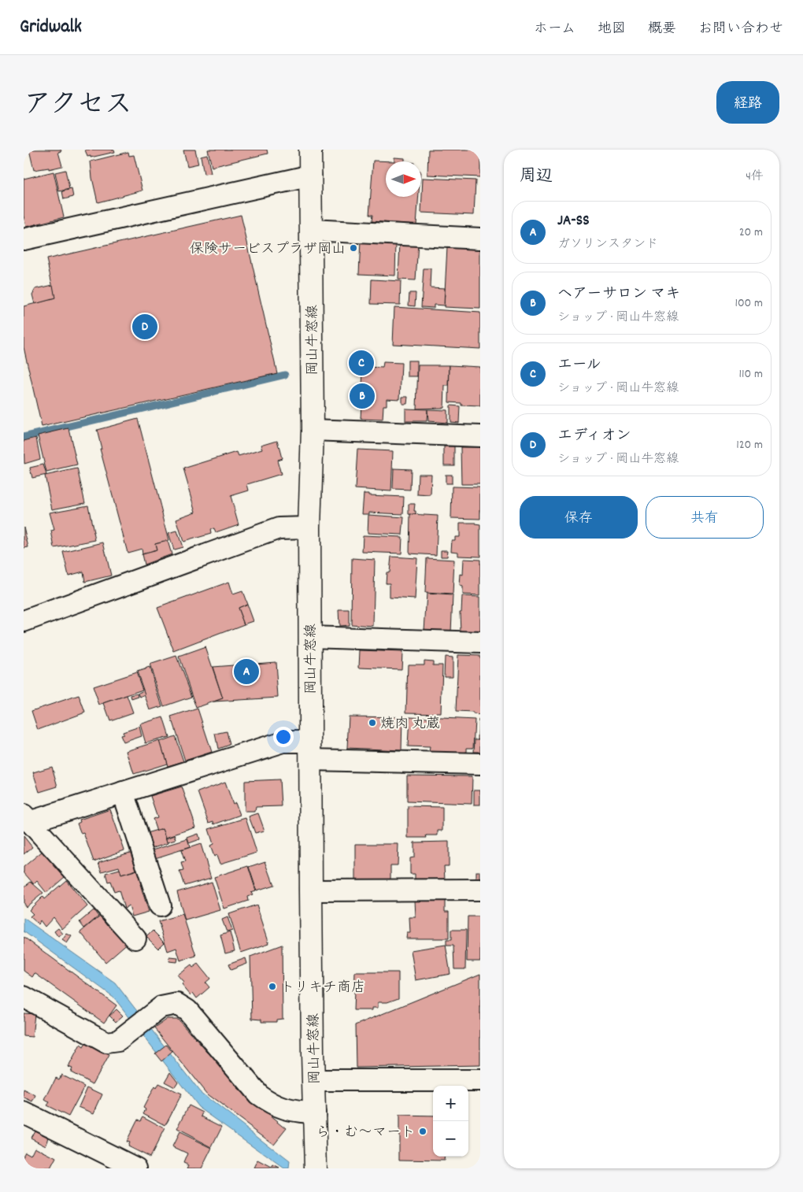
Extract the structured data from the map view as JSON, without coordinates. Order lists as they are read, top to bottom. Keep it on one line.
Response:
{"streets":{"main road":["岡山牛窓線"]},"places":["保険サービスプラザ岡山","焼肉 丸蔵","トリキチ商店","ら・む〜マート"],"north":"right","page":{"header":"Gridwalk","nav":["ホーム","地図","概要","お問い合わせ"],"title":"アクセス","buttons":["経路",["保存","共有"]],"heading":["周辺","4件"],"list":[{"mark":"A","name":"JA-SS","note":"ガソリンスタンド","value":"20 m"},{"mark":"B","name":"ヘアーサロン マキ","note":"ショップ · 岡山牛窓線","value":"100 m"},{"mark":"C","name":"エール","note":"ショップ · 岡山牛窓線","value":"110 m"},{"mark":"D","name":"エディオン","note":"ショップ · 岡山牛窓線","value":"120 m"}],"pins":["D","C","B","A"],"map_buttons":["+","−"]}}
